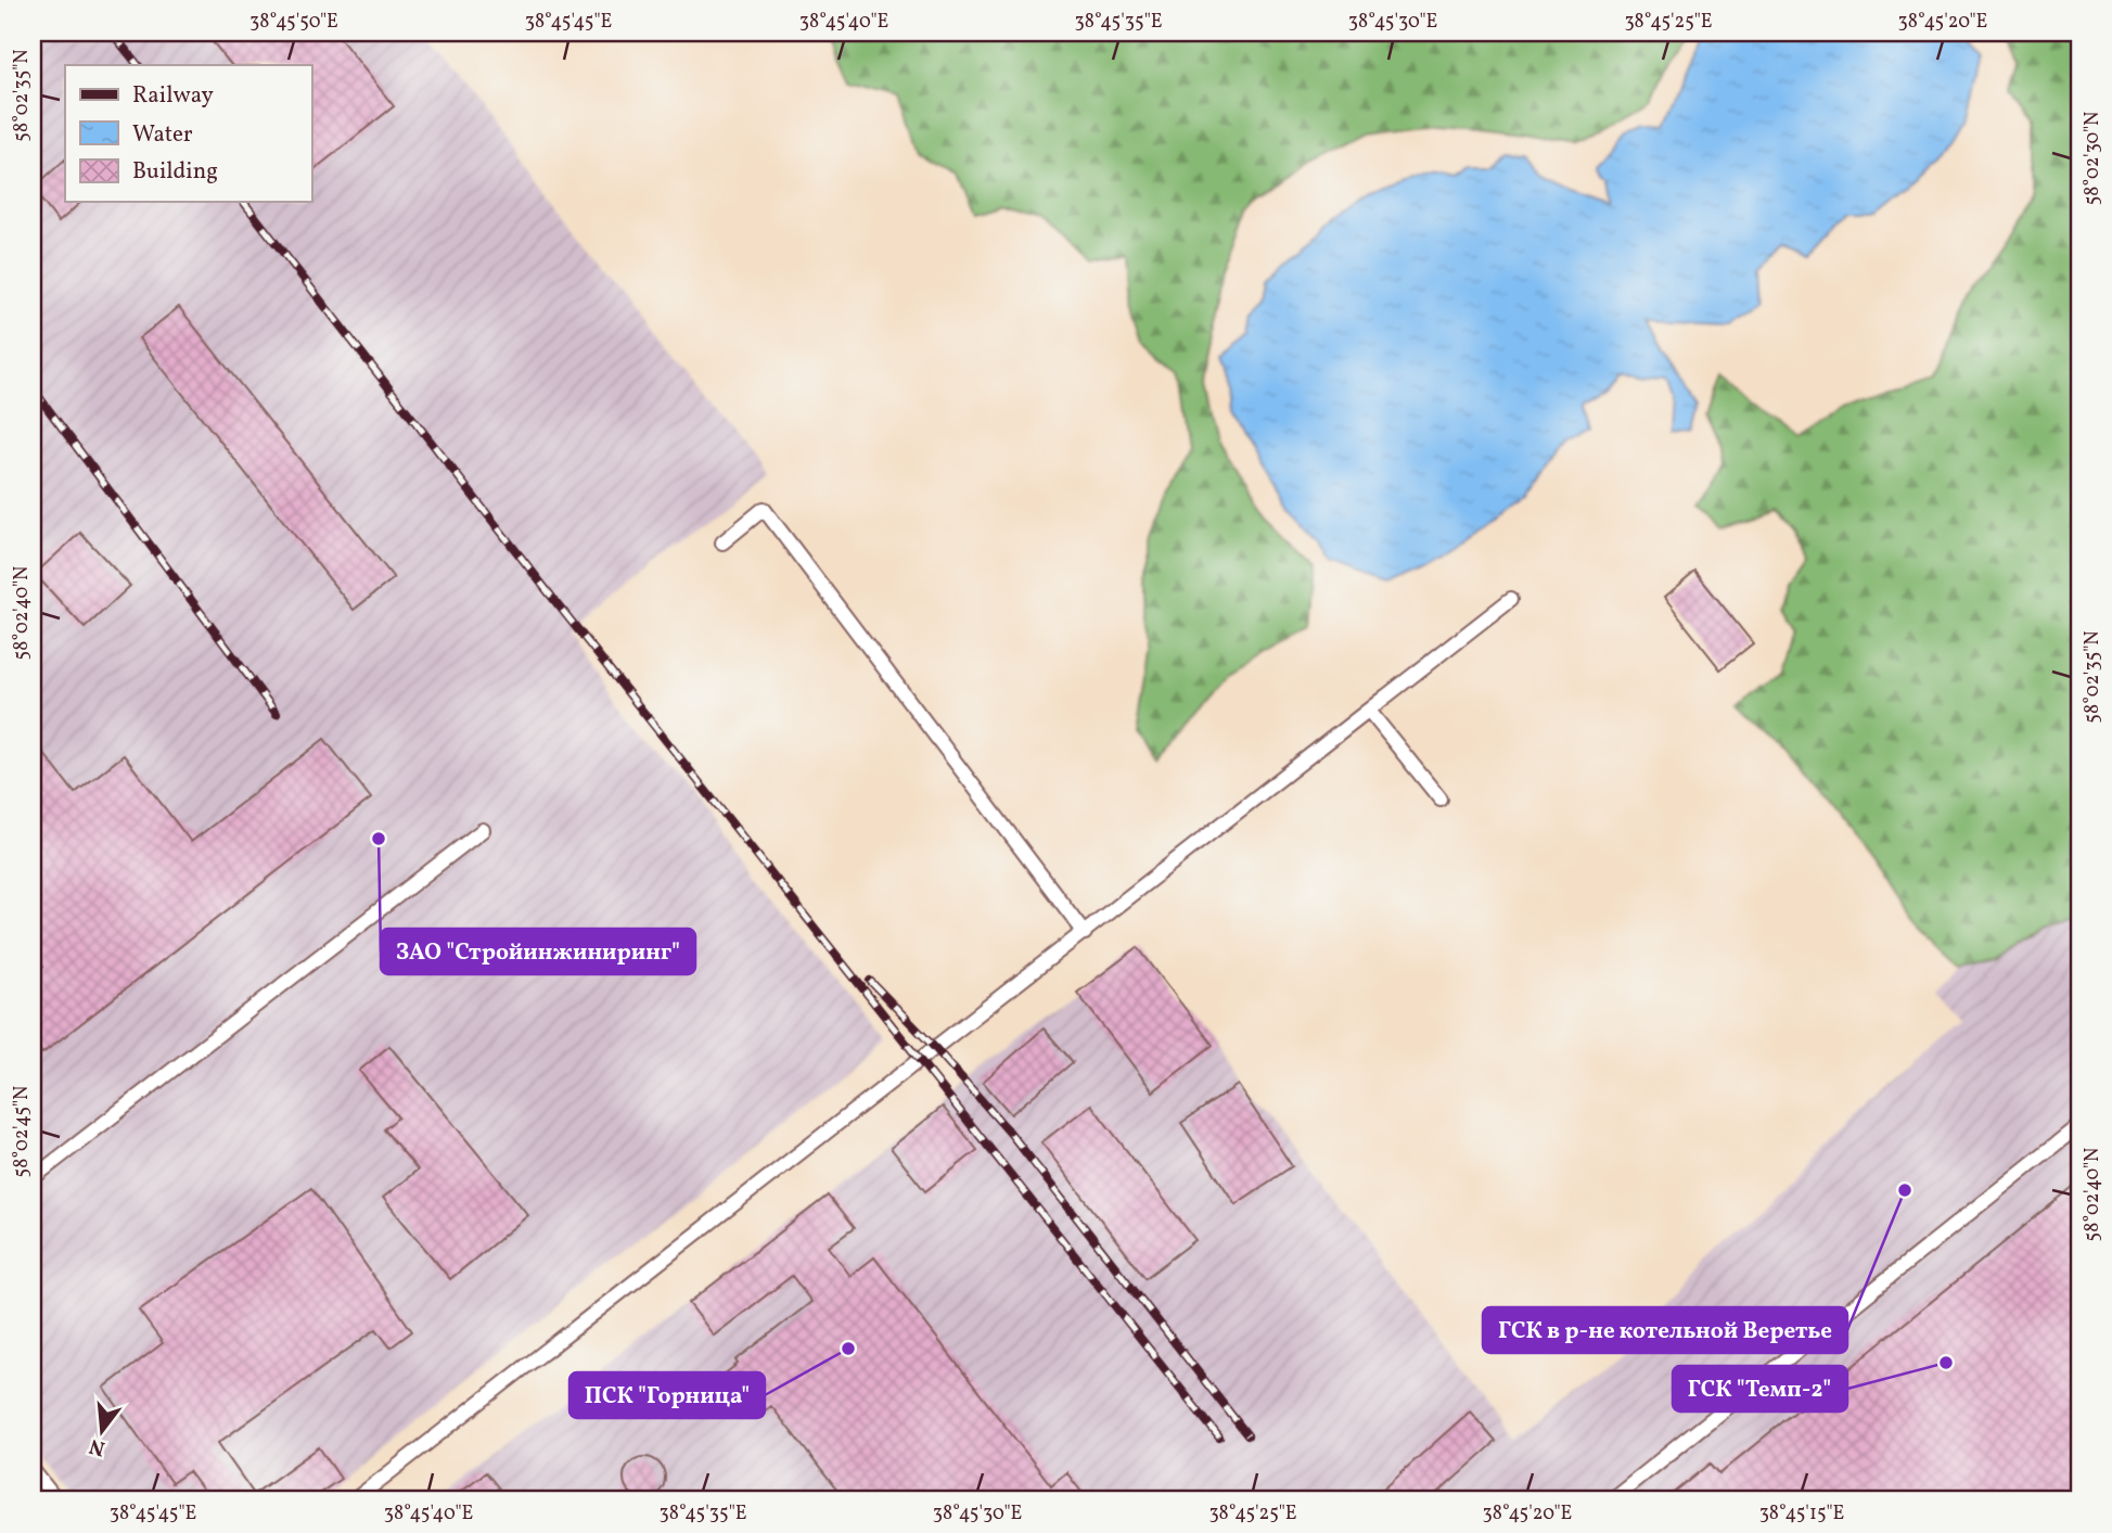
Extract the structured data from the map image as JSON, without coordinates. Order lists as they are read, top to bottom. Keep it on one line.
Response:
{"places":["ЗАО \"Стройинжиниринг\"","ГСК в р-не котельной Веретье","ПСК \"Горница\"","ГСК \"Темп-2\""],"legend":["Railway","Water","Building"],"north":"bottom","coordinates":["38°45'50\"E","38°45'45\"E","38°45'40\"E","38°45'35\"E","38°45'30\"E","38°45'25\"E","38°45'20\"E","58°02'35\"N","58°02'30\"N","58°02'40\"N","58°02'45\"N","38°45'15\"E"]}
